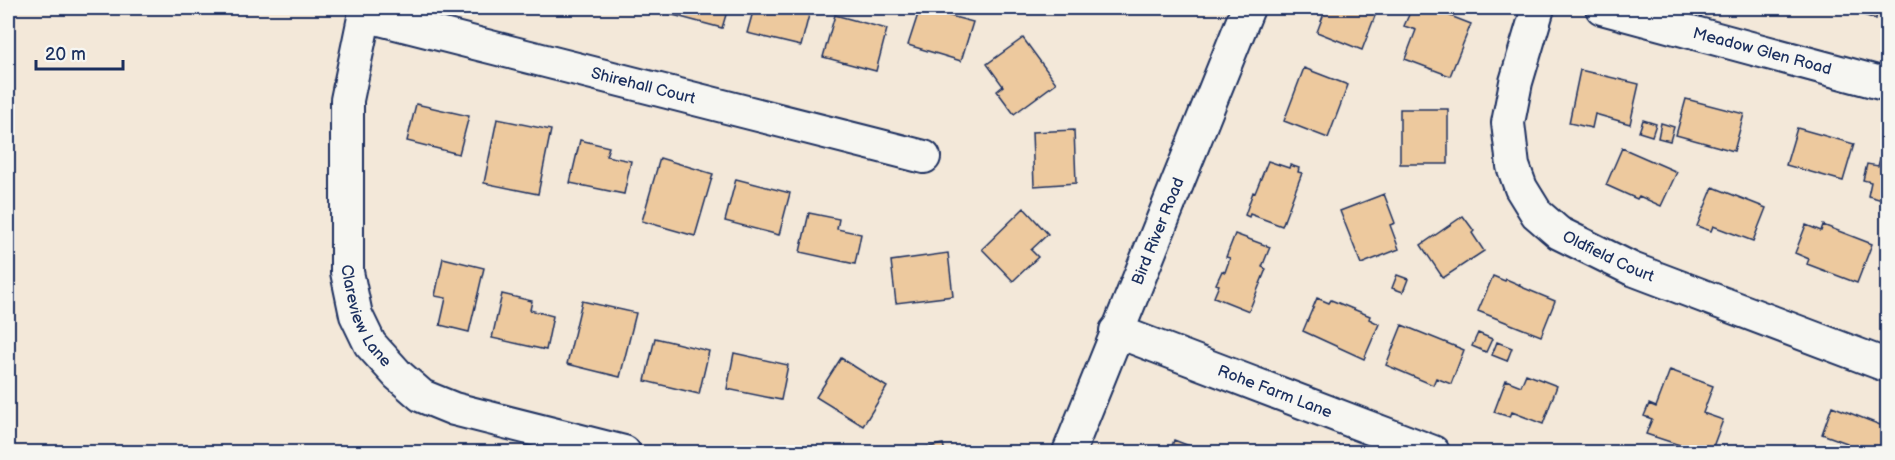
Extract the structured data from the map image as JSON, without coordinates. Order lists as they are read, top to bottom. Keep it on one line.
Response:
{"streets":{"street":["Meadow Glen Road","Shirehall Court","Bird River Road","Oldfield Court","Clareview Lane","Rohe Farm Lane"]},"crossings":[["Shirehall Court","Clareview Lane"],["Bird River Road","Rohe Farm Lane"]],"scale_bar":"20 m"}
